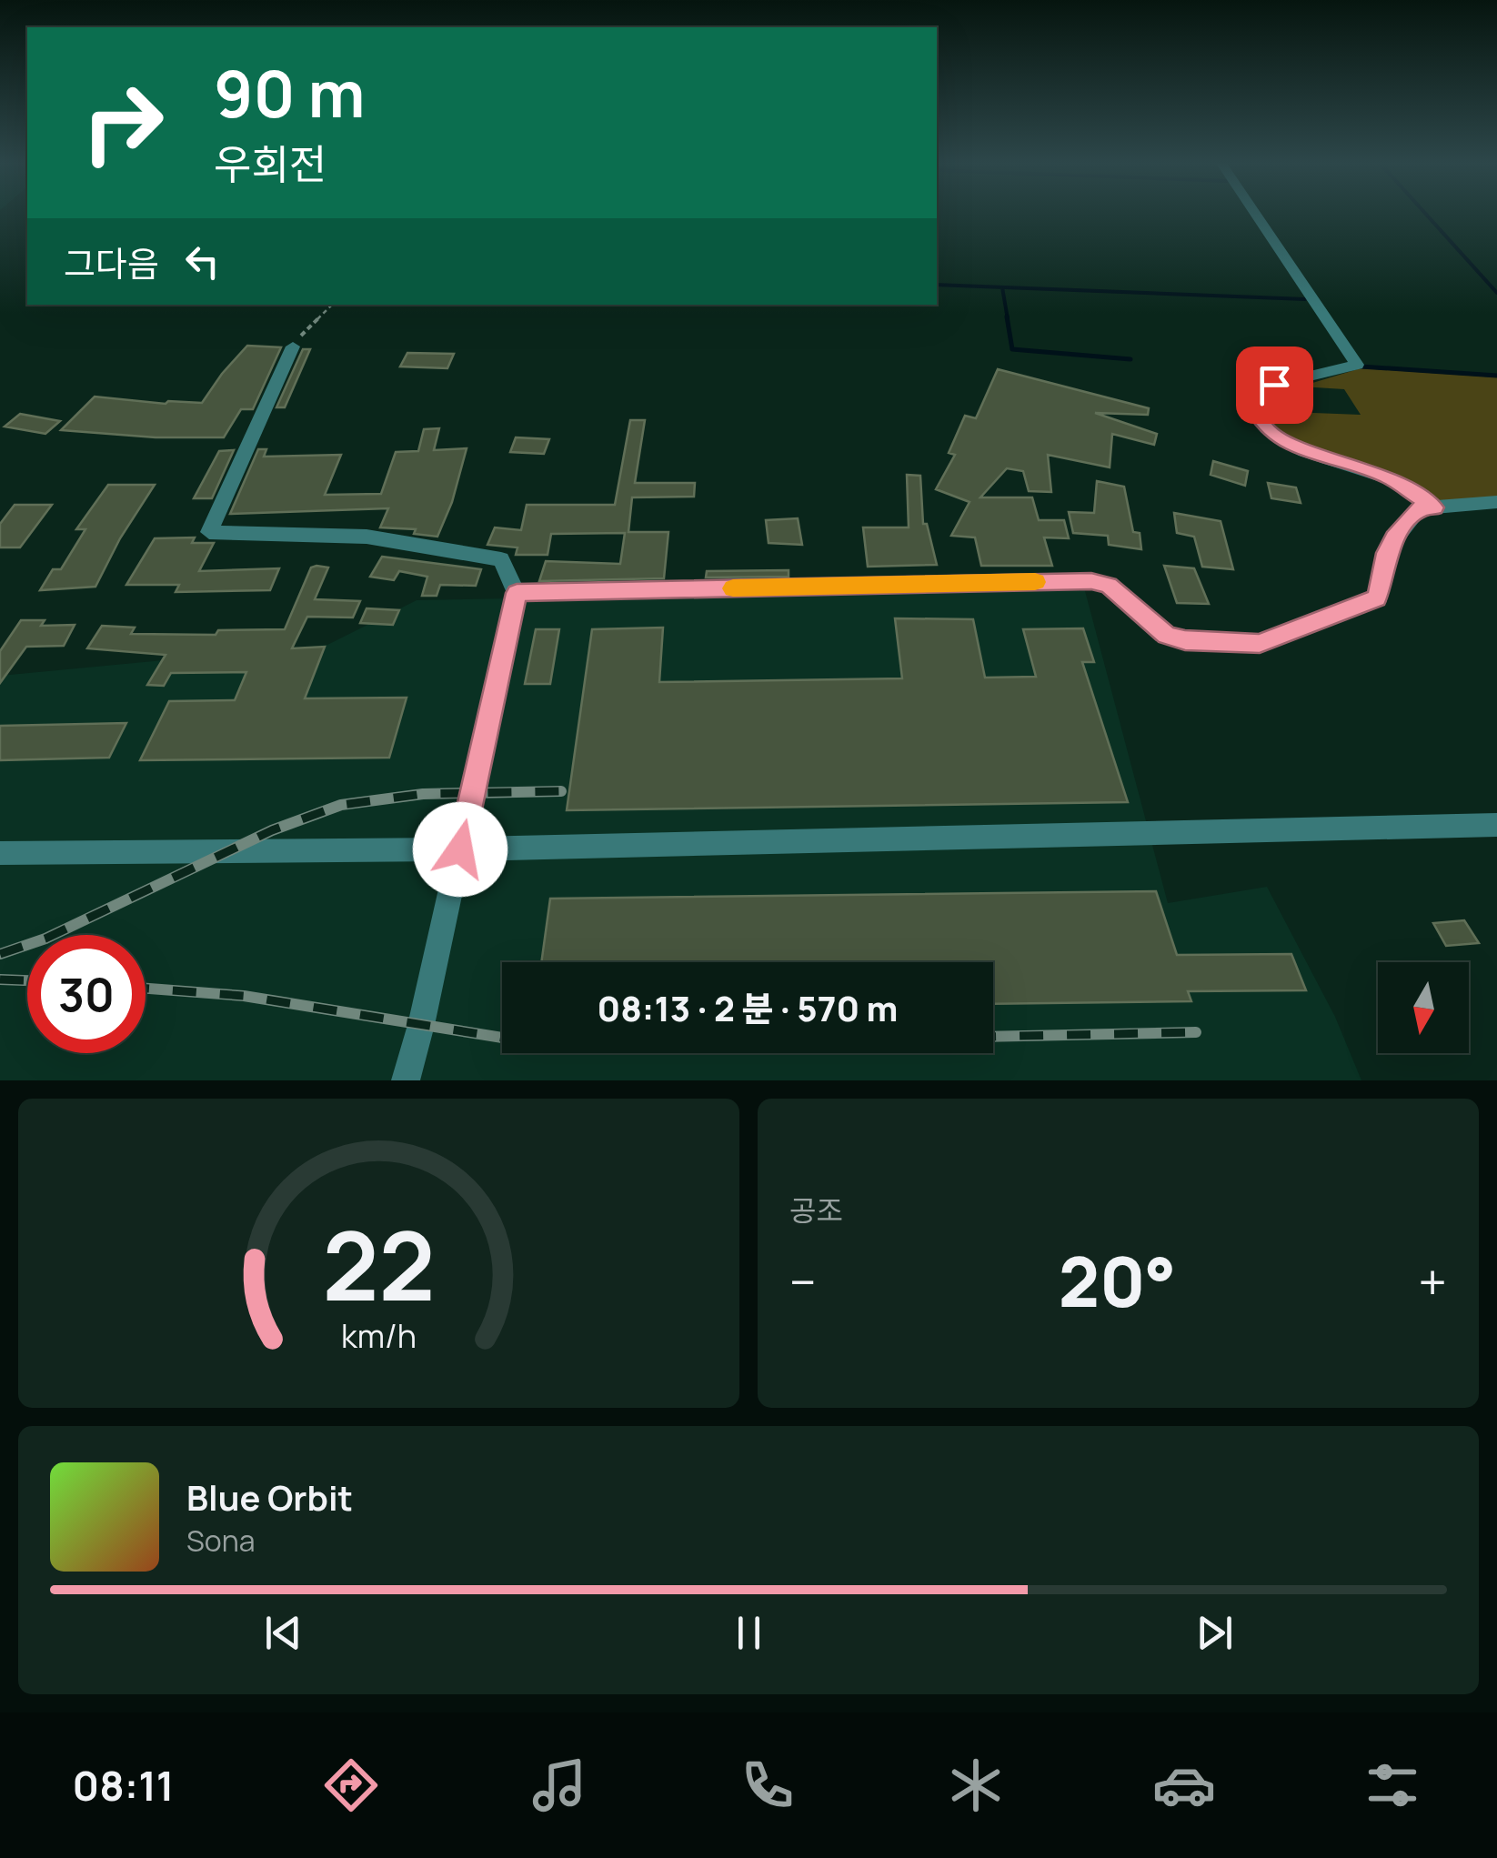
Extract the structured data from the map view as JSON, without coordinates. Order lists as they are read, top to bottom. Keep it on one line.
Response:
{"north":"bottom","page":{"turn":["90 m","우회전"],"then":"그다음","limit":"30","trip":"08:13 · 2 분 · 570 m","tile":"공조","heat":["−","20°","+"],"song":["Blue Orbit","Sona"],"tabs":"08:11","gauge":["22","km/h"]}}
